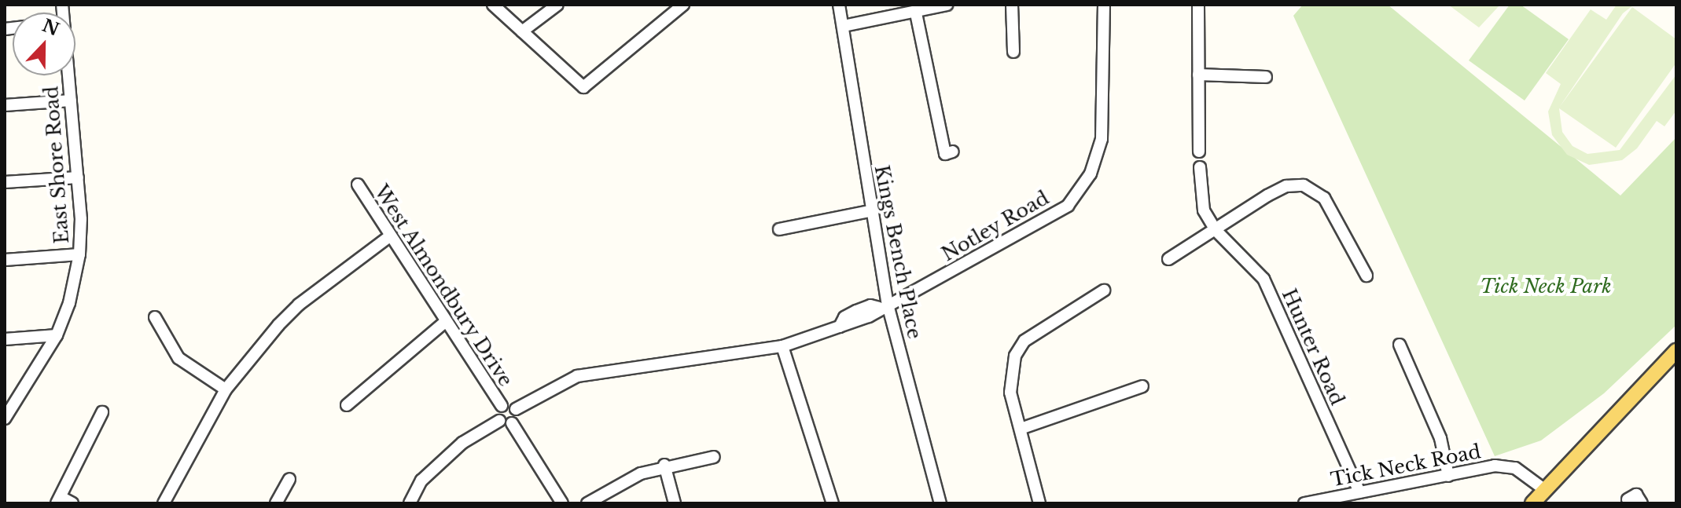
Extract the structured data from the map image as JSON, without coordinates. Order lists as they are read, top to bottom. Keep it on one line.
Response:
{"streets":{"street":["East Shore Road","Notley Road","Kings Bench Place","West Almondbury Drive","Hunter Road","Tick Neck Road"]},"crossings":[["Notley Road","Kings Bench Place"],["Hunter Road","Tick Neck Road"]],"parks":["Tick Neck Park"],"north":"top"}
